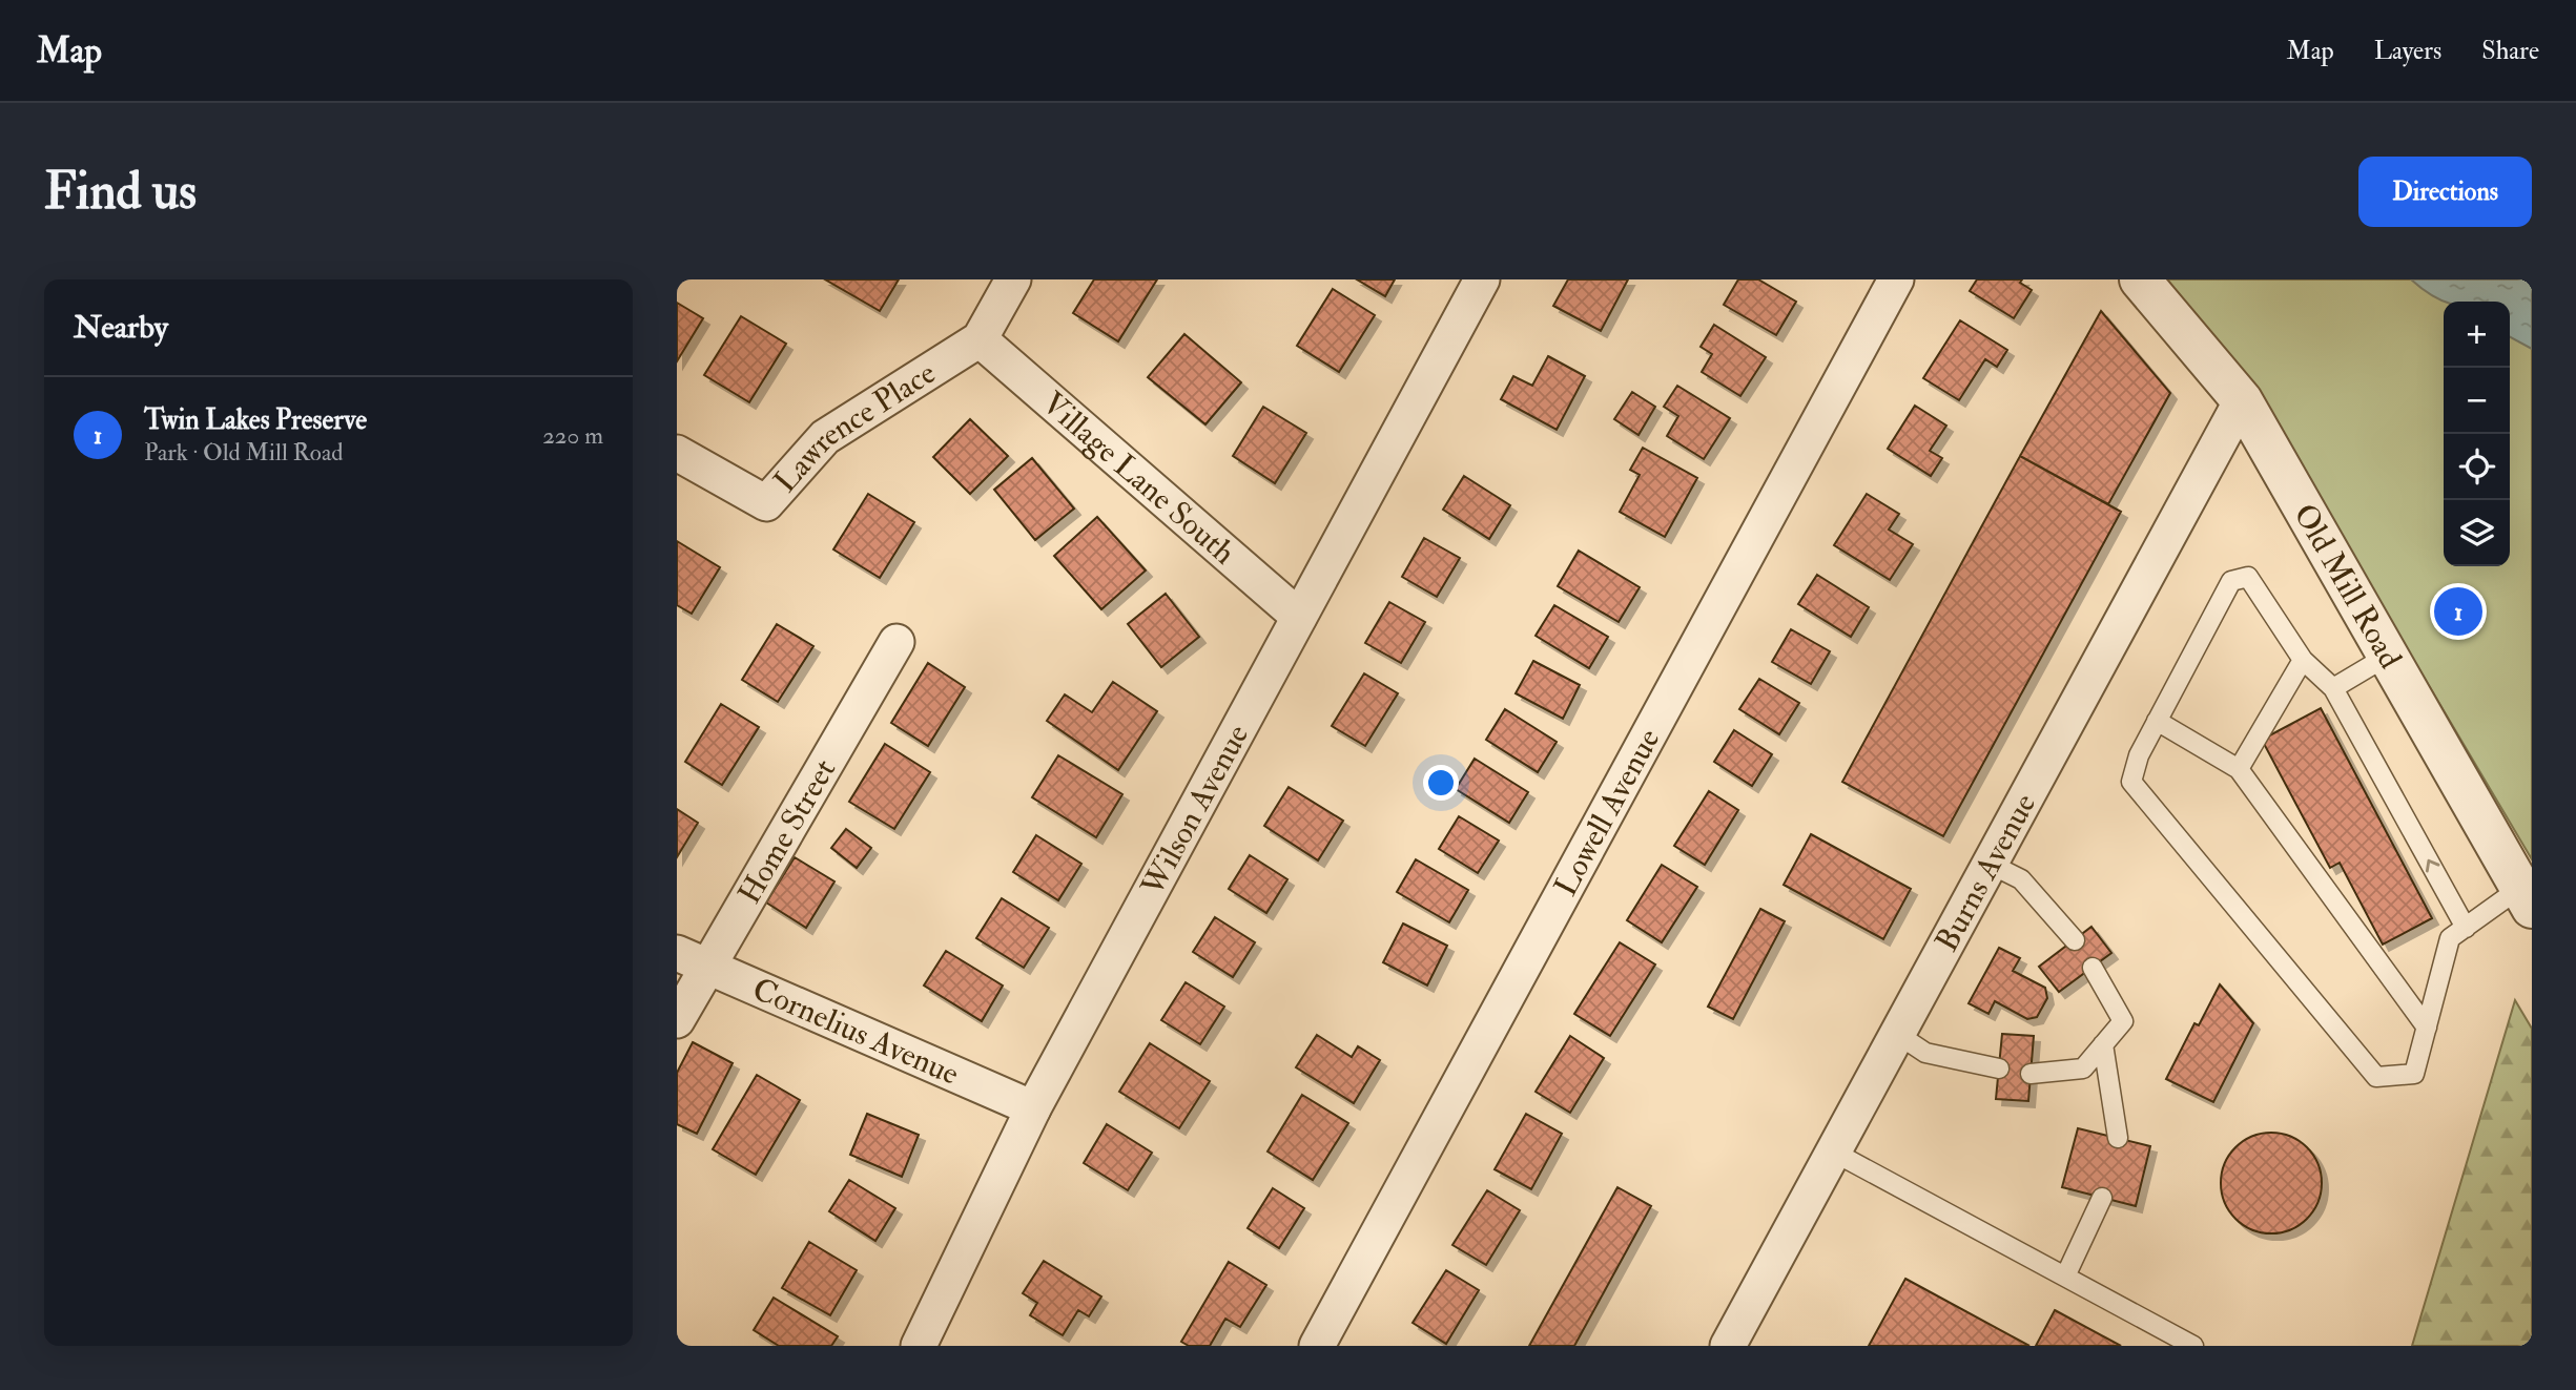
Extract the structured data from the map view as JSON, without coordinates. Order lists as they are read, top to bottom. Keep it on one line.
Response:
{"streets":{"street":["Lawrence Place","Village Lane South","Old Mill Road","Wilson Avenue","Lowell Avenue","Home Street","Burns Avenue","Cornelius Avenue"]},"crossings":[["Lawrence Place","Village Lane South"],["Village Lane South","Wilson Avenue"],["Old Mill Road","Burns Avenue"],["Wilson Avenue","Cornelius Avenue"],["Home Street","Cornelius Avenue"]],"page":{"header":"Map","nav":["Map","Layers","Share"],"buttons":"Directions","title":"Find us","heading":"Nearby","map_buttons":["+","−"],"list":[{"mark":"1","name":"Twin Lakes Preserve","note":"Park · Old Mill Road","value":"220 m"}],"pins":"1"}}
